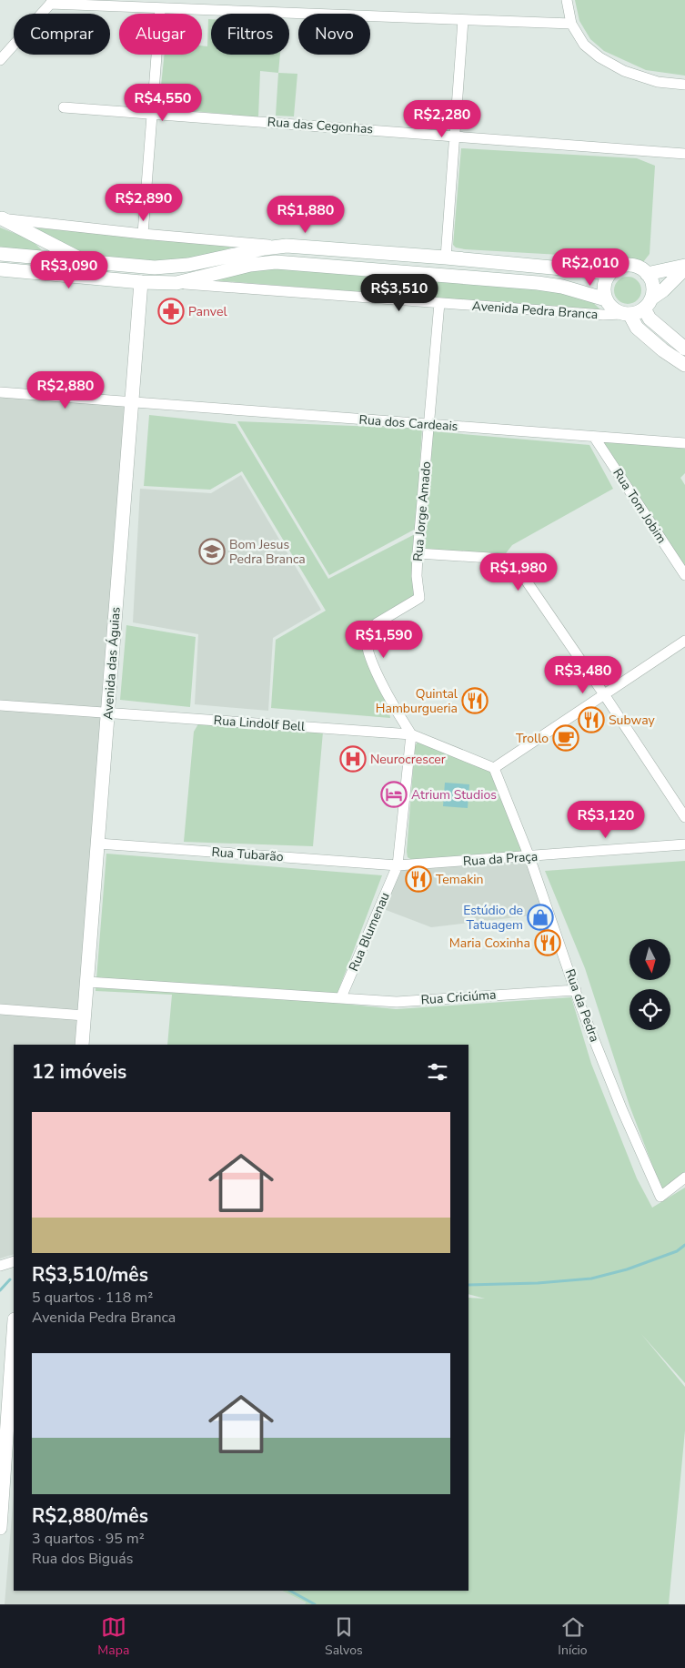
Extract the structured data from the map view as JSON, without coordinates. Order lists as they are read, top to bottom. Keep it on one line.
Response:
{"streets":{"main road":["Avenida Pedra Branca","Avenida das Águias"],"street":["Rua das Cegonhas","Rua dos Cardeais","Rua Tom Jobim","Rua Jorge Amado","Rua Lindolf Bell","Rua Tubarão","Rua da Praça","Rua Blumenau","Rua Criciúma","Rua da Pedra"]},"crossings":[["Avenida Pedra Branca","Rua Jorge Amado"],["Avenida Pedra Branca","Avenida das Águias"],["Rua dos Cardeais","Rua Tom Jobim"],["Rua dos Cardeais","Rua Jorge Amado"],["Rua dos Cardeais","Avenida das Águias"],["Rua Jorge Amado","Rua Lindolf Bell"],["Rua Jorge Amado","Rua Blumenau"],["Avenida das Águias","Rua Lindolf Bell"],["Avenida das Águias","Rua Tubarão"],["Avenida das Águias","Rua Criciúma"],["Rua Lindolf Bell","Rua Blumenau"],["Rua Tubarão","Rua da Praça"],["Rua Tubarão","Rua Blumenau"],["Rua da Praça","Rua Blumenau"],["Rua da Praça","Rua da Pedra"],["Rua Blumenau","Rua Criciúma"],["Rua Criciúma","Rua da Pedra"]],"places":{"pharmacy":["Panvel"],"school or university":["Bom Jesus Pedra Branca"],"restaurant":["Quintal Hamburgueria","Subway","Temakin","Maria Coxinha"],"cafe":["Trollo"],"hospital":["Neurocrescer"],"hotel":["Atrium Studios"],"shop":["Estúdio de Tatuagem"]},"north":"bottom","page":{"chip":["Comprar","Alugar","Filtros","Novo"],"price":["R$4,550","R$2,280","R$2,890","R$1,880","R$2,010","R$3,090","R$3,510","R$2,880","R$1,980","R$1,590","R$3,480","R$3,120"],"heading":"12 imóveis","list":[{"name":"R$3,510/mês","note":"5 quartos · 118 m² · Avenida Pedra Branca"},{"name":"R$2,880/mês","note":"3 quartos · 95 m² · Rua dos Biguás"}],"tabs":["Mapa","Salvos","Início"]}}
